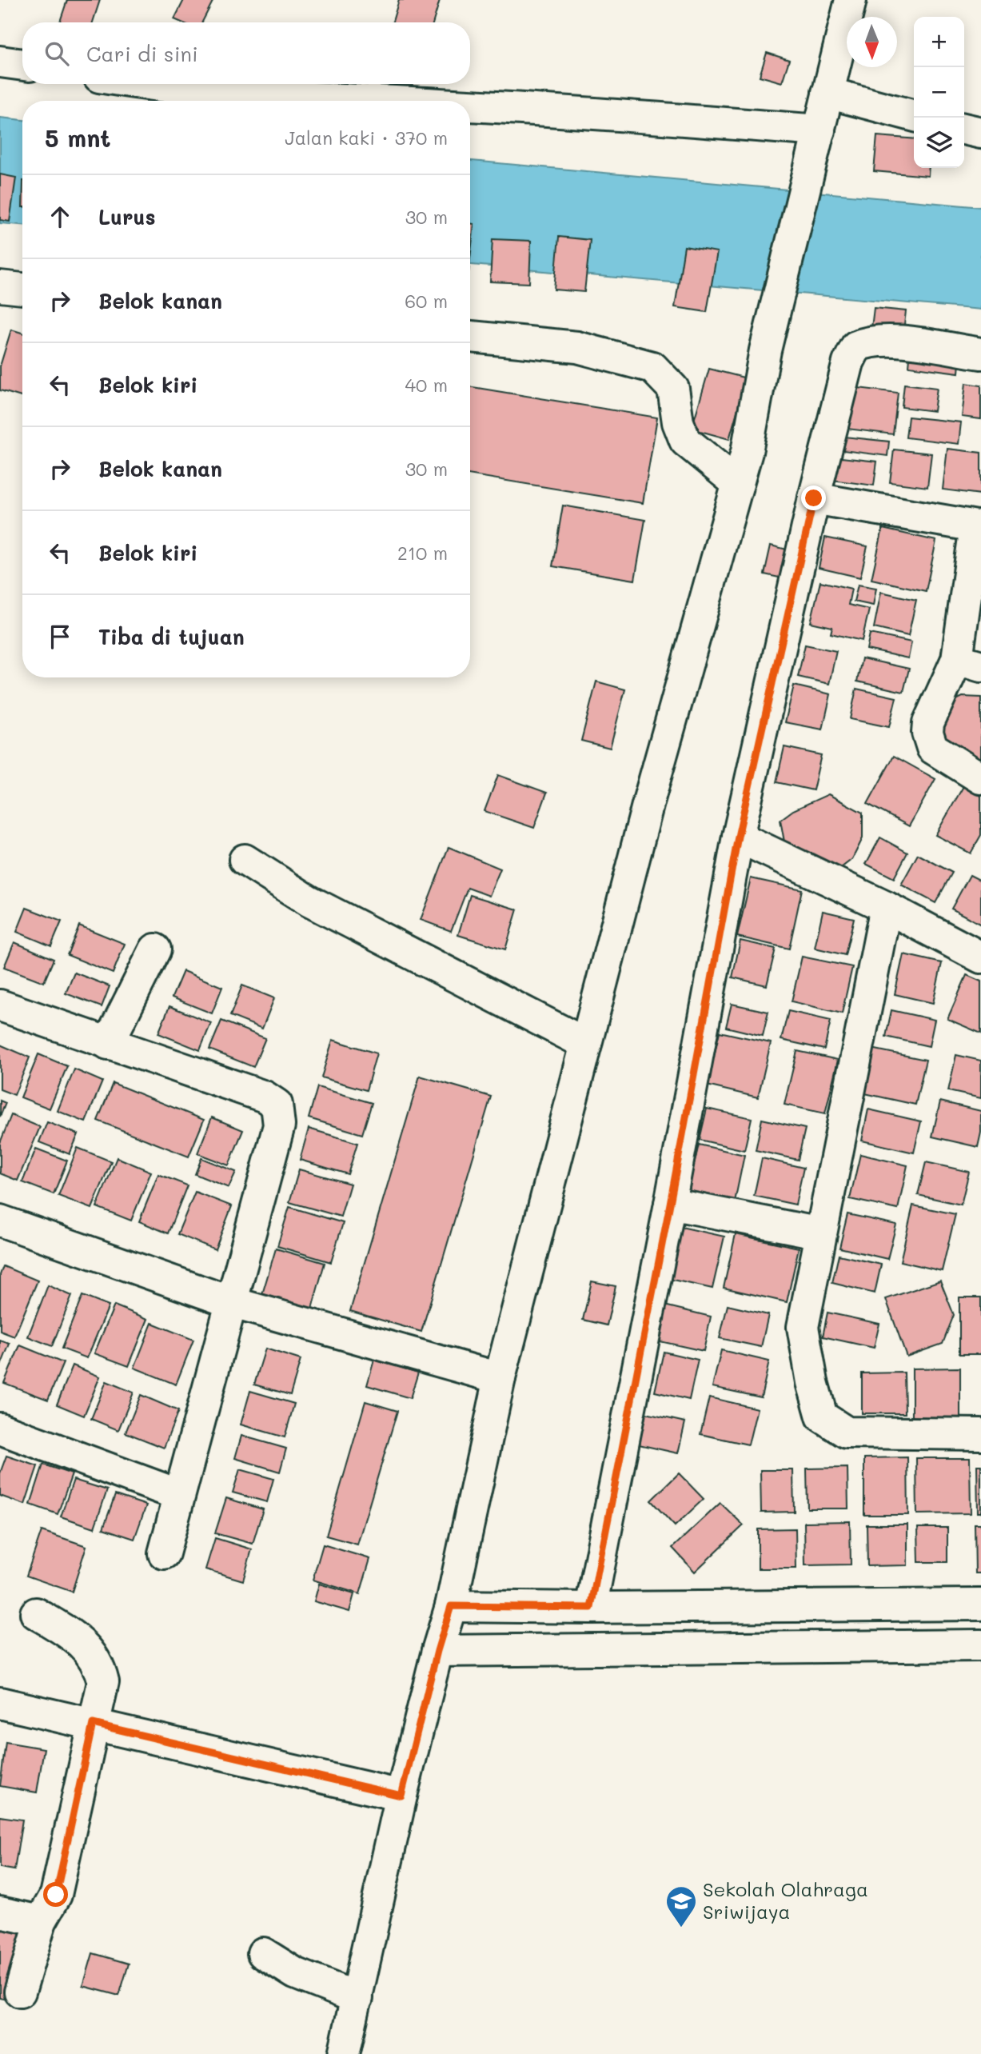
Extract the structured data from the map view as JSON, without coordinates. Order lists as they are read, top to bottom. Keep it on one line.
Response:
{"places":{"school or university":["Sekolah Olahraga Sriwijaya"]},"north":"bottom","page":{"map_buttons":["+","−"],"search":"Cari di sini","heading":["5 mnt","Jalan kaki · 370 m"],"list":[["Lurus","30 m"],["Belok kanan","60 m"],["Belok kiri","40 m"],["Belok kanan","30 m"],["Belok kiri","210 m"],"Tiba di tujuan"]}}
